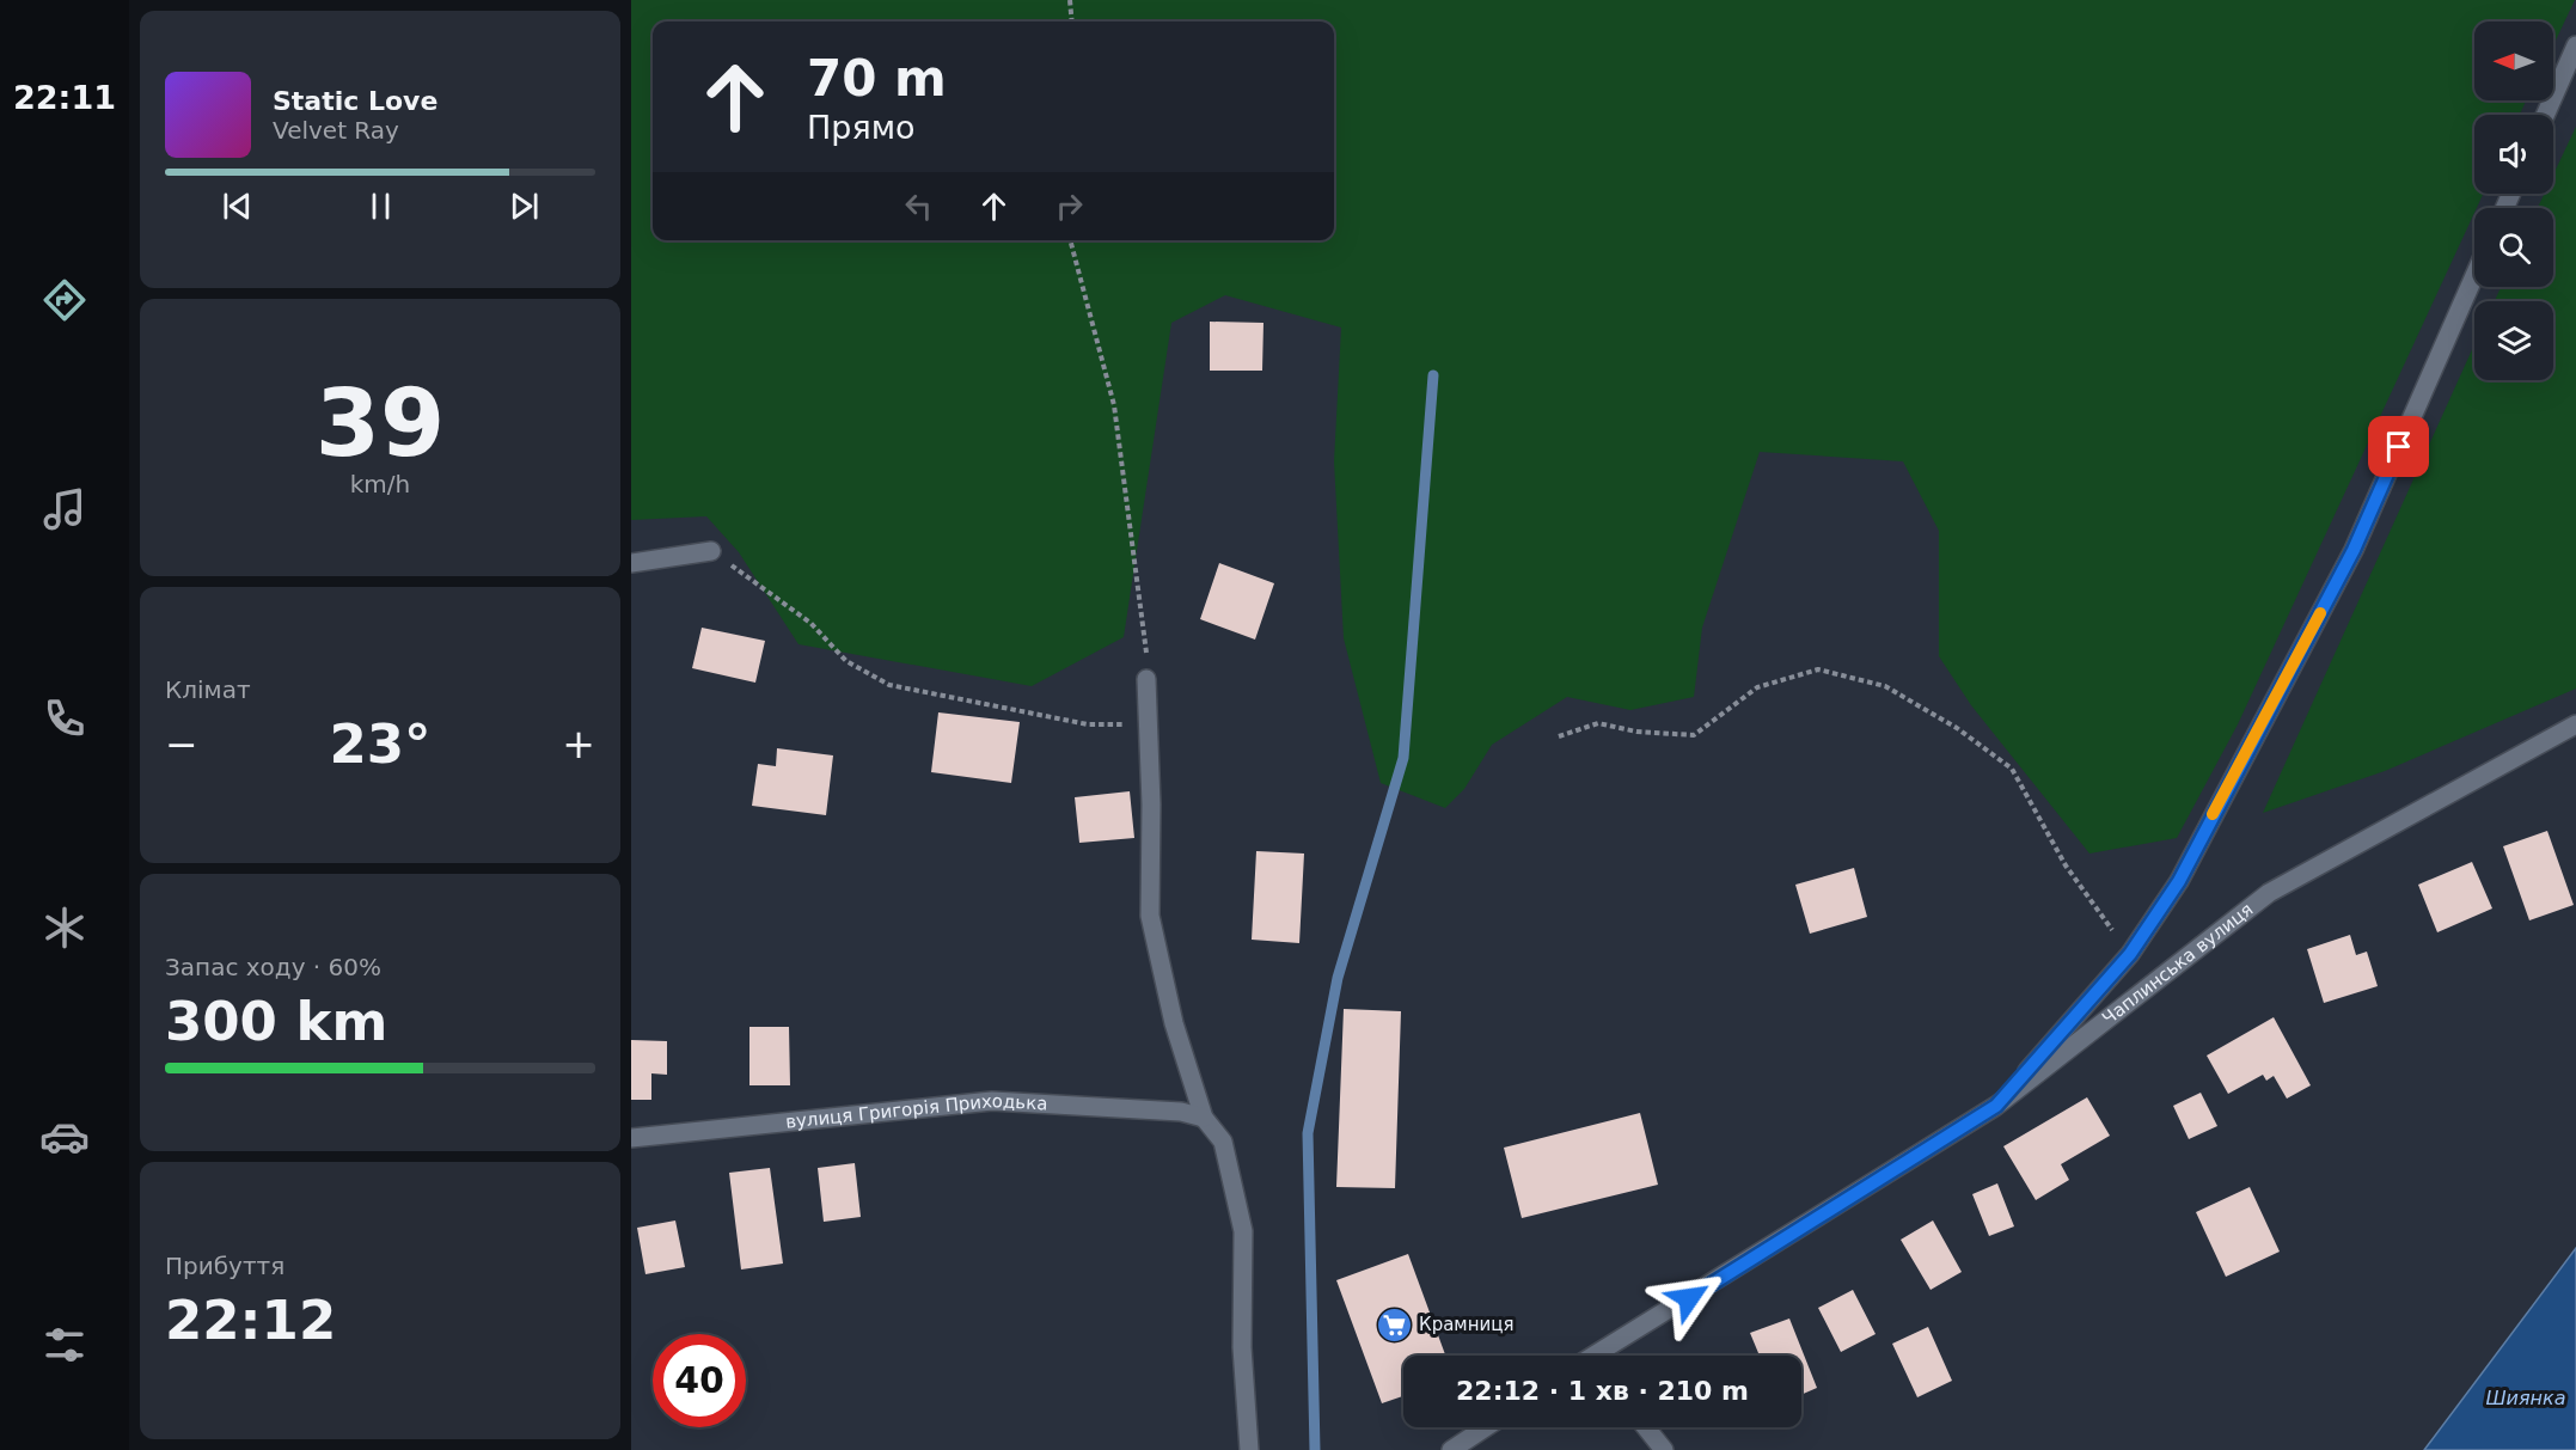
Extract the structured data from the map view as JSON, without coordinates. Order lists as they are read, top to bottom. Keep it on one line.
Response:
{"streets":{"street":["Чаплинська вулиця","вулиця Григорія Приходька"]},"water":["Шиянка"],"places":{"supermarket":["Крамниця"]},"north":"left","page":{"tabs":"22:11","turn":["70 m","Прямо"],"song":["Static Love","Velvet Ray"],"tile":[["39","km/h"],"Клімат",["Запас ходу · 60%","300 km"],["Прибуття","22:12"]],"heat":["−","23°","+"],"limit":"40","trip":"22:12 · 1 хв · 210 m"}}
